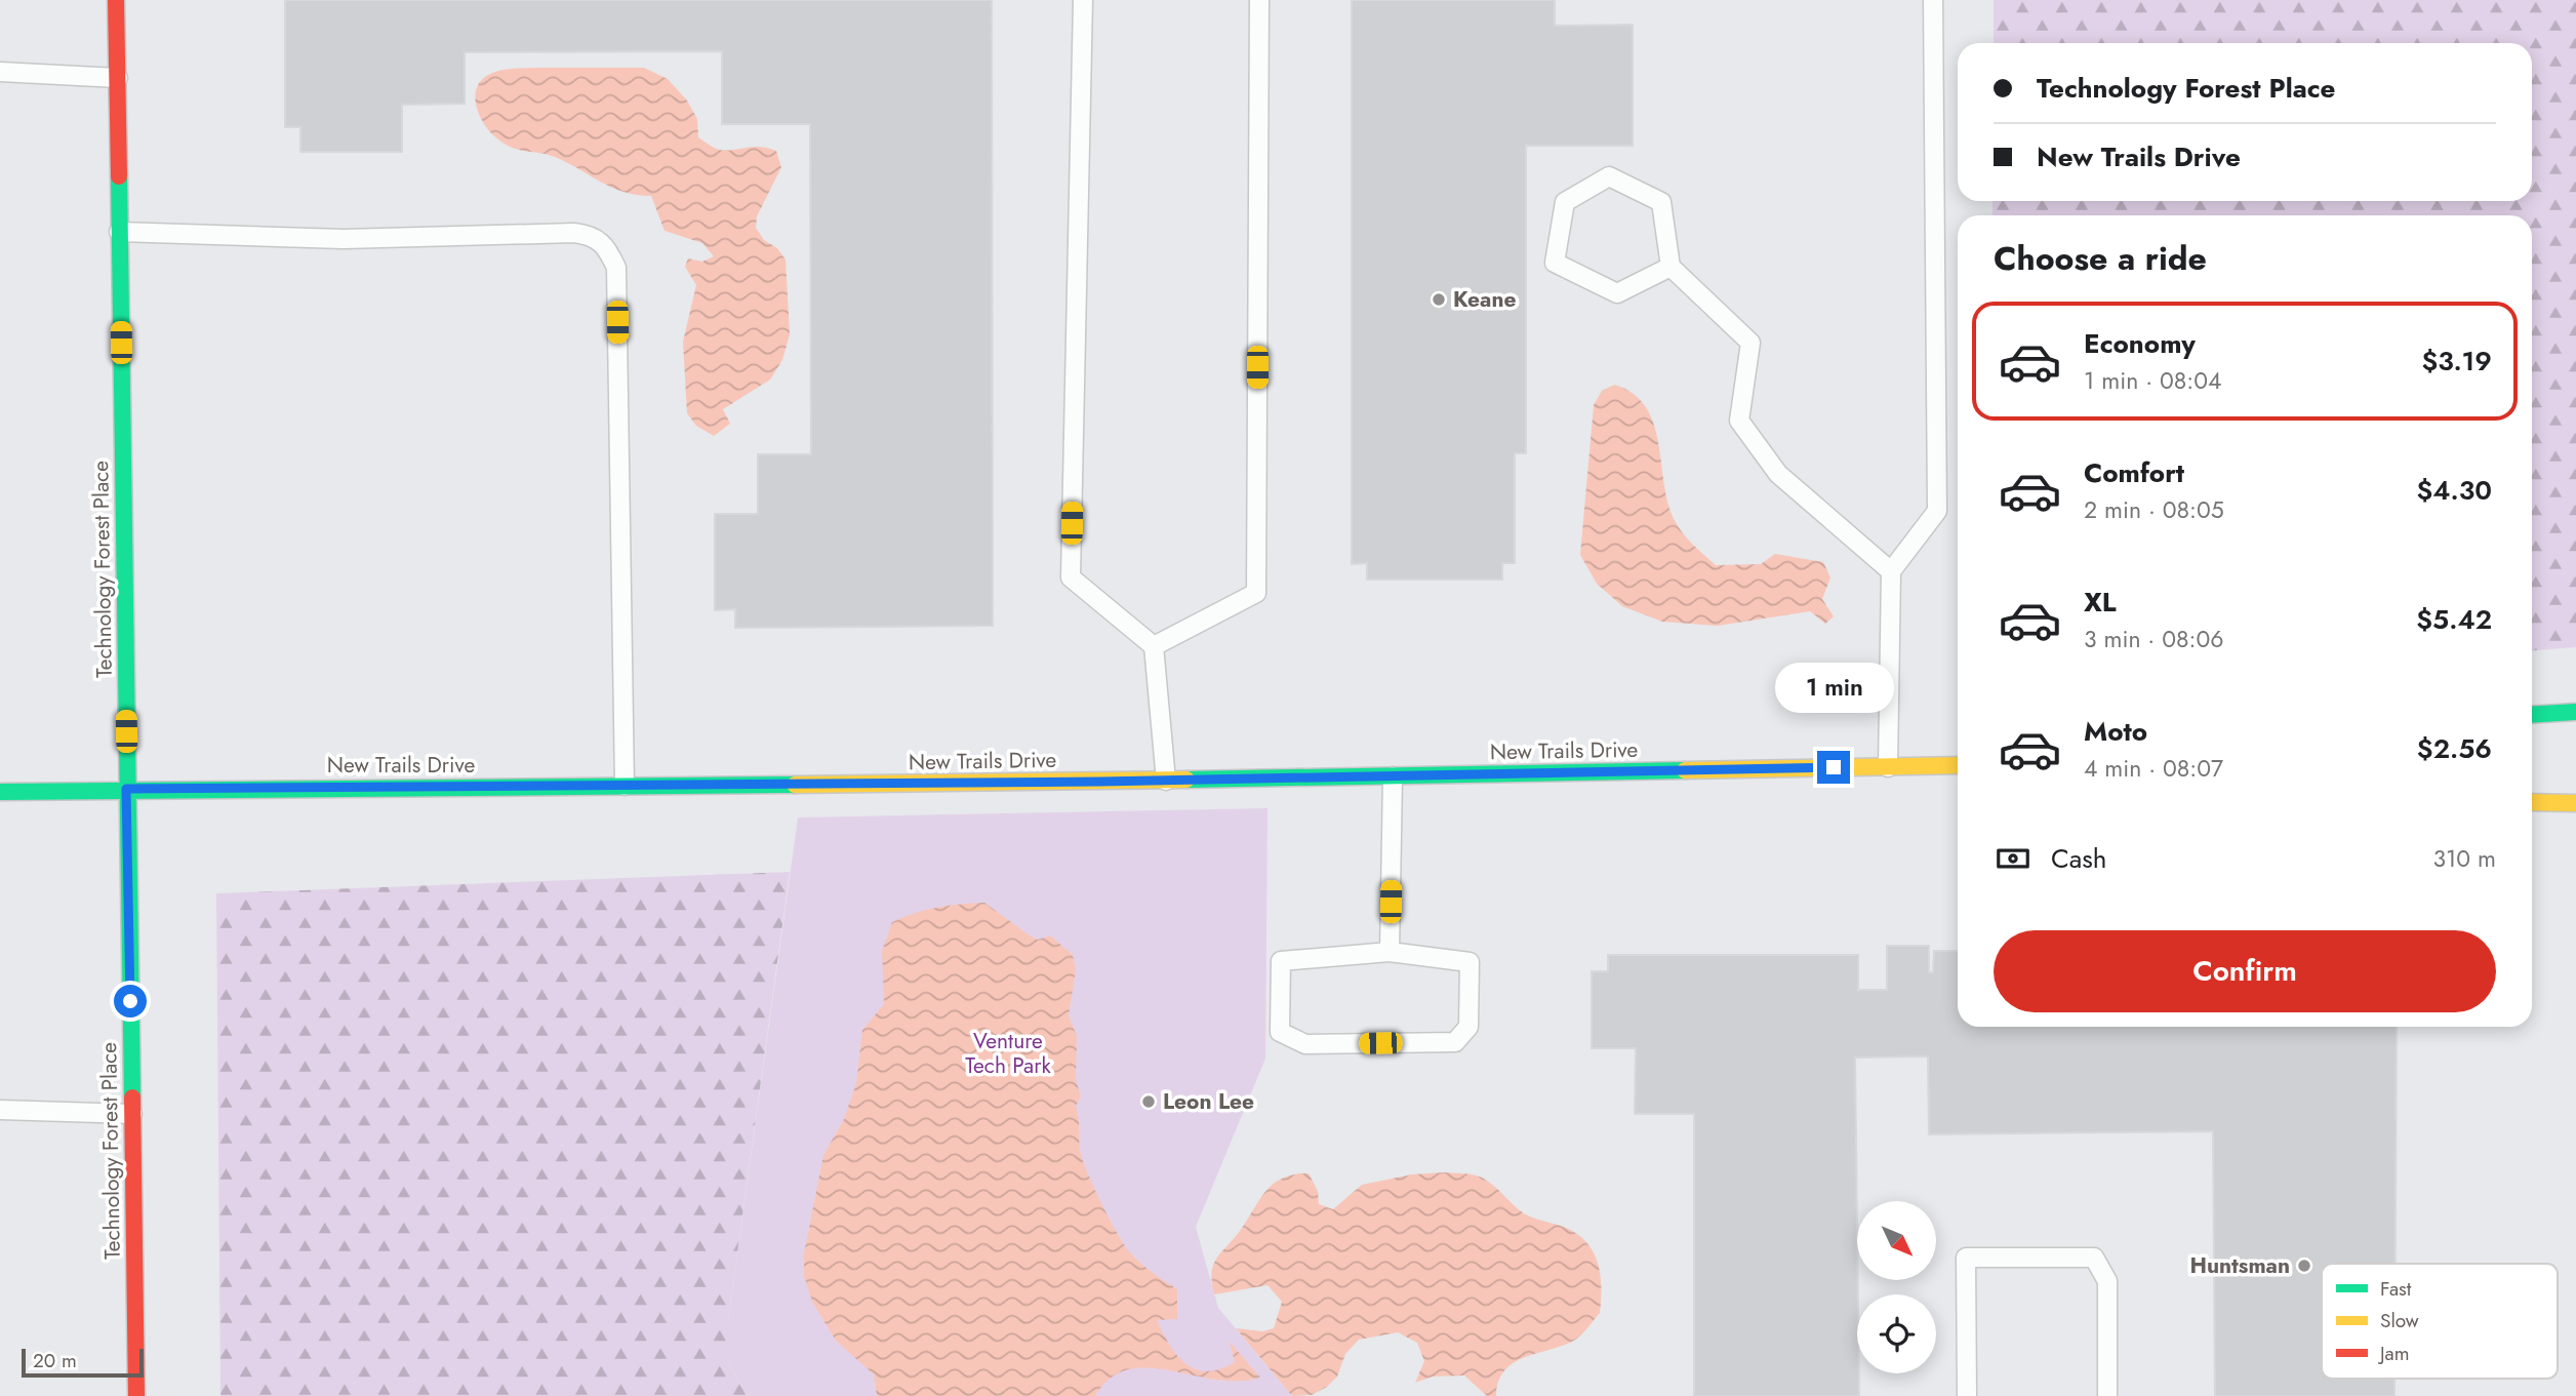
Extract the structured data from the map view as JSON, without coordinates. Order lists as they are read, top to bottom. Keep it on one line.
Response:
{"streets":{"street":["Technology Forest Place","New Trails Drive"]},"crossings":[["Technology Forest Place","New Trails Drive"]],"parks":["Venture Tech Park"],"places":["Keane","Leon Lee","Huntsman"],"legend":["Fast","Slow","Jam"],"scale_bar":"20 m","north":"bottom right","page":{"banner":["Technology Forest Place","New Trails Drive"],"heading":"Choose a ride","list":[{"name":"Economy","note":"1 min · 08:04","value":"$3.19"},{"name":"Comfort","note":"2 min · 08:05","value":"$4.30"},{"name":"XL","note":"3 min · 08:06","value":"$5.42"},{"name":"Moto","note":"4 min · 08:07","value":"$2.56"}],"bubble":"1 min","pay":["Cash","310 m"],"buttons":"Confirm","scale":"20 m"}}
